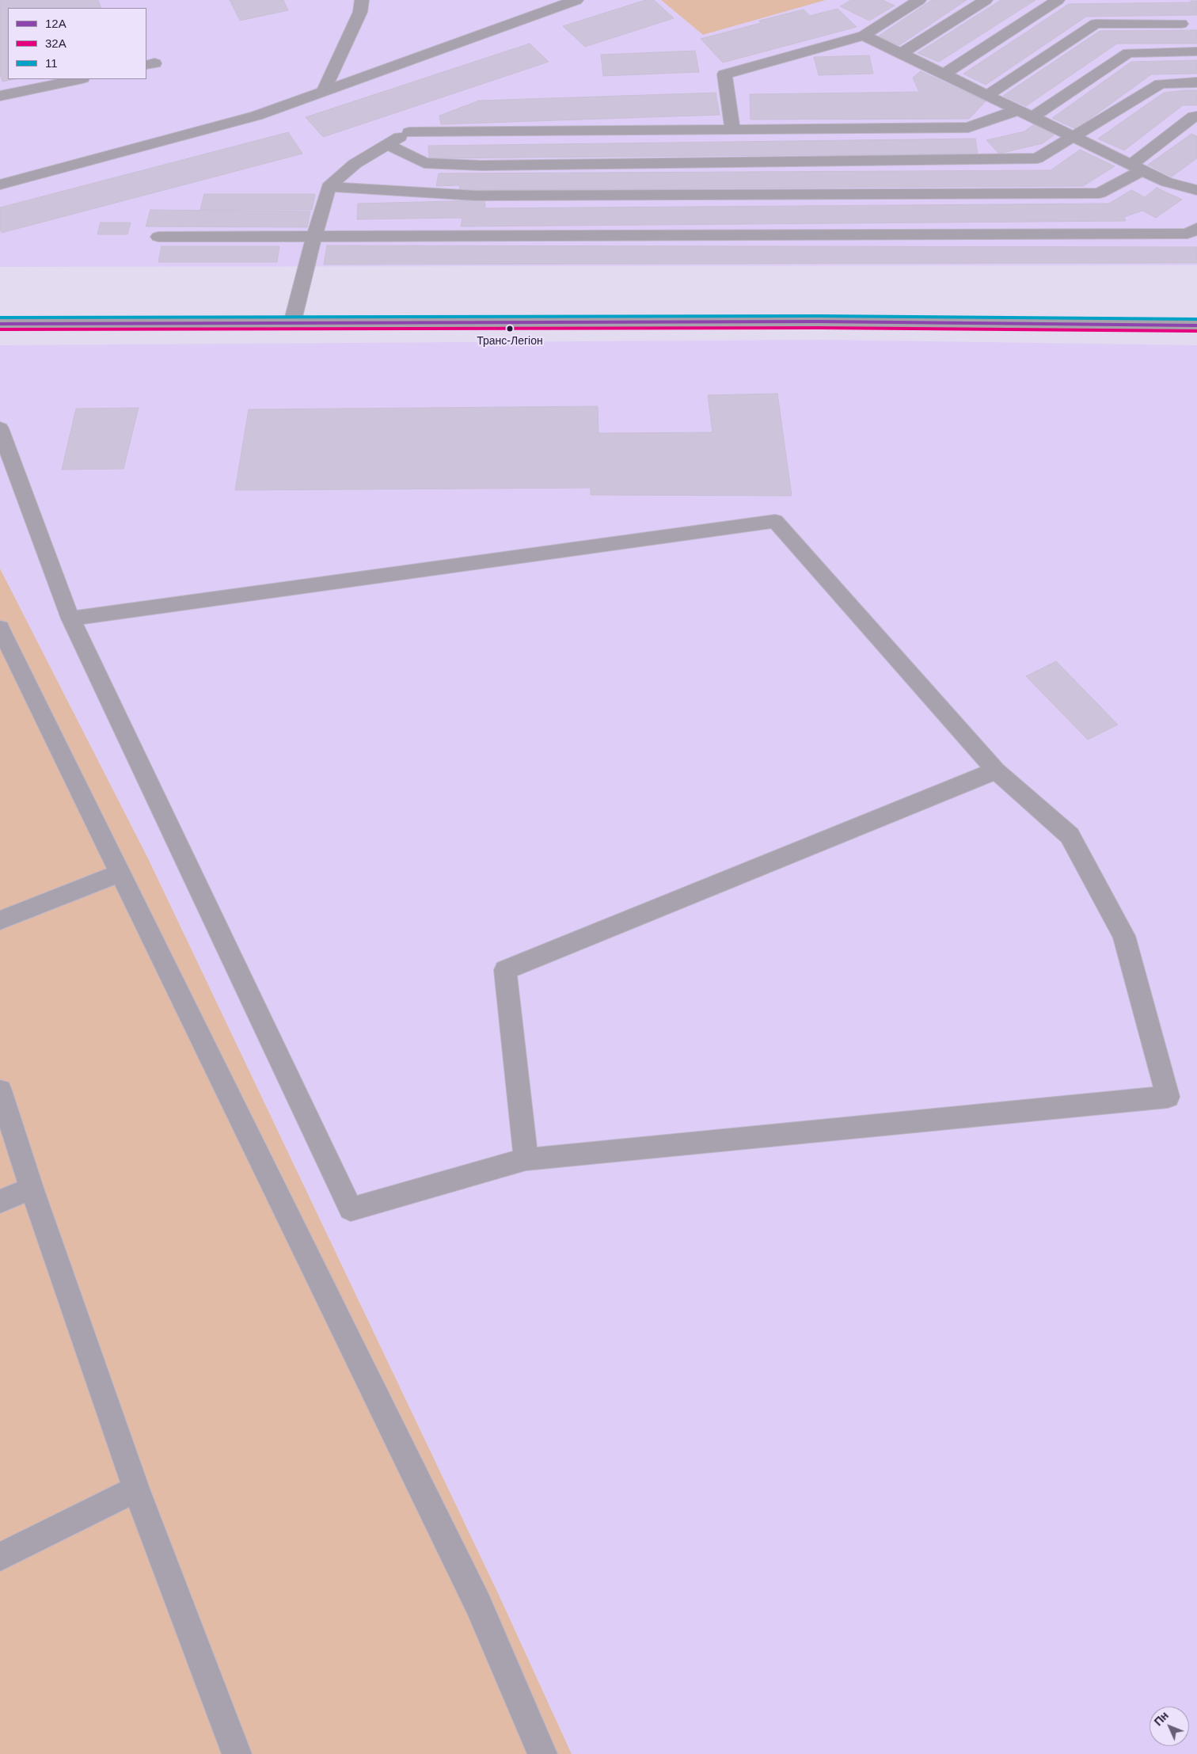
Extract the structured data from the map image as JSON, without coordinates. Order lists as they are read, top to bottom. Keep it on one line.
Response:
{"places":["Транс-Легіон"],"lines":["transit line 11","transit line 12А","transit line 32А"],"legend":["12А","32А","11"],"north":"top left"}
